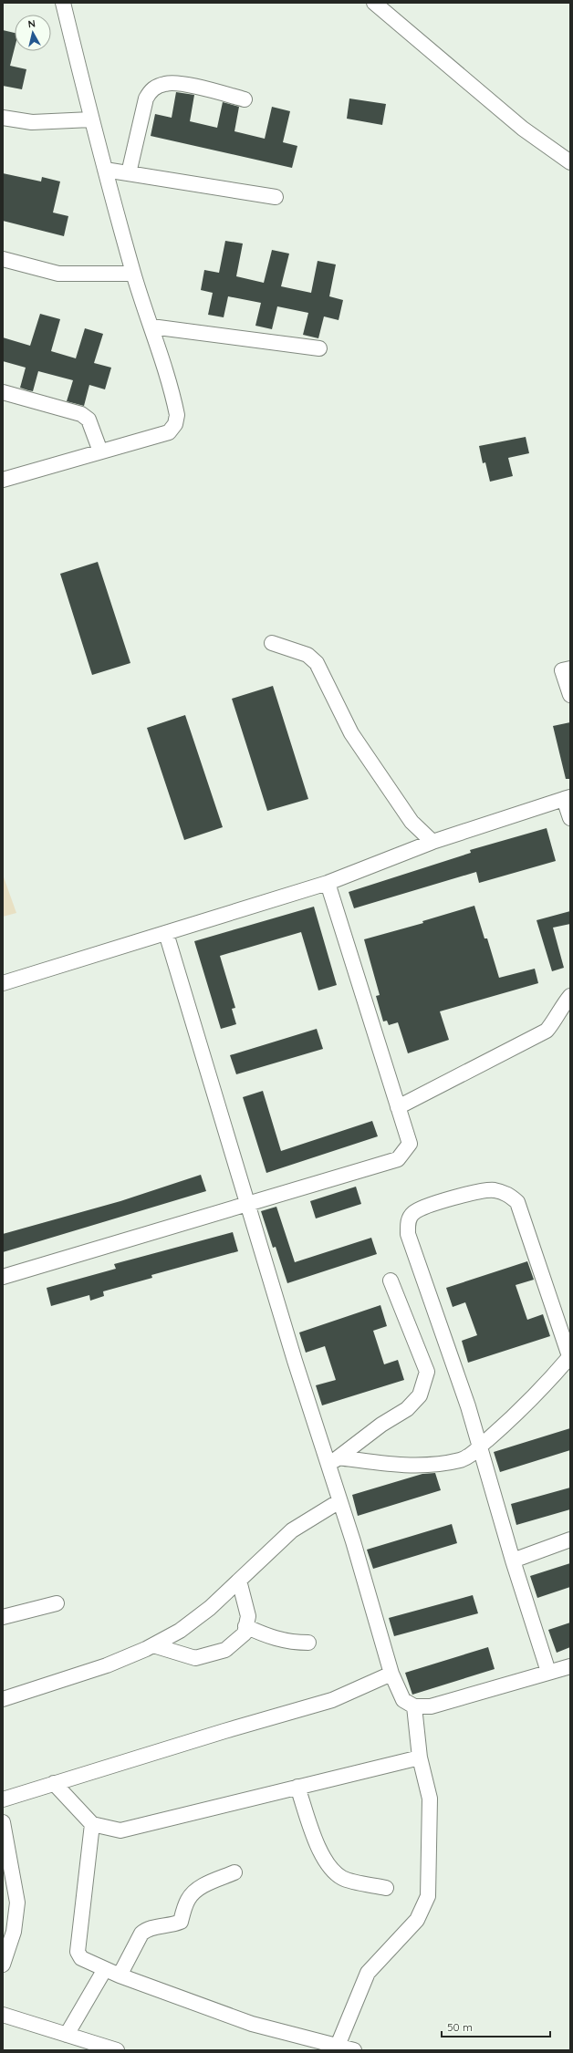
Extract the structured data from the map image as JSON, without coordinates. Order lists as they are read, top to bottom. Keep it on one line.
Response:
{"scale_bar":"50 m","north":"top"}
